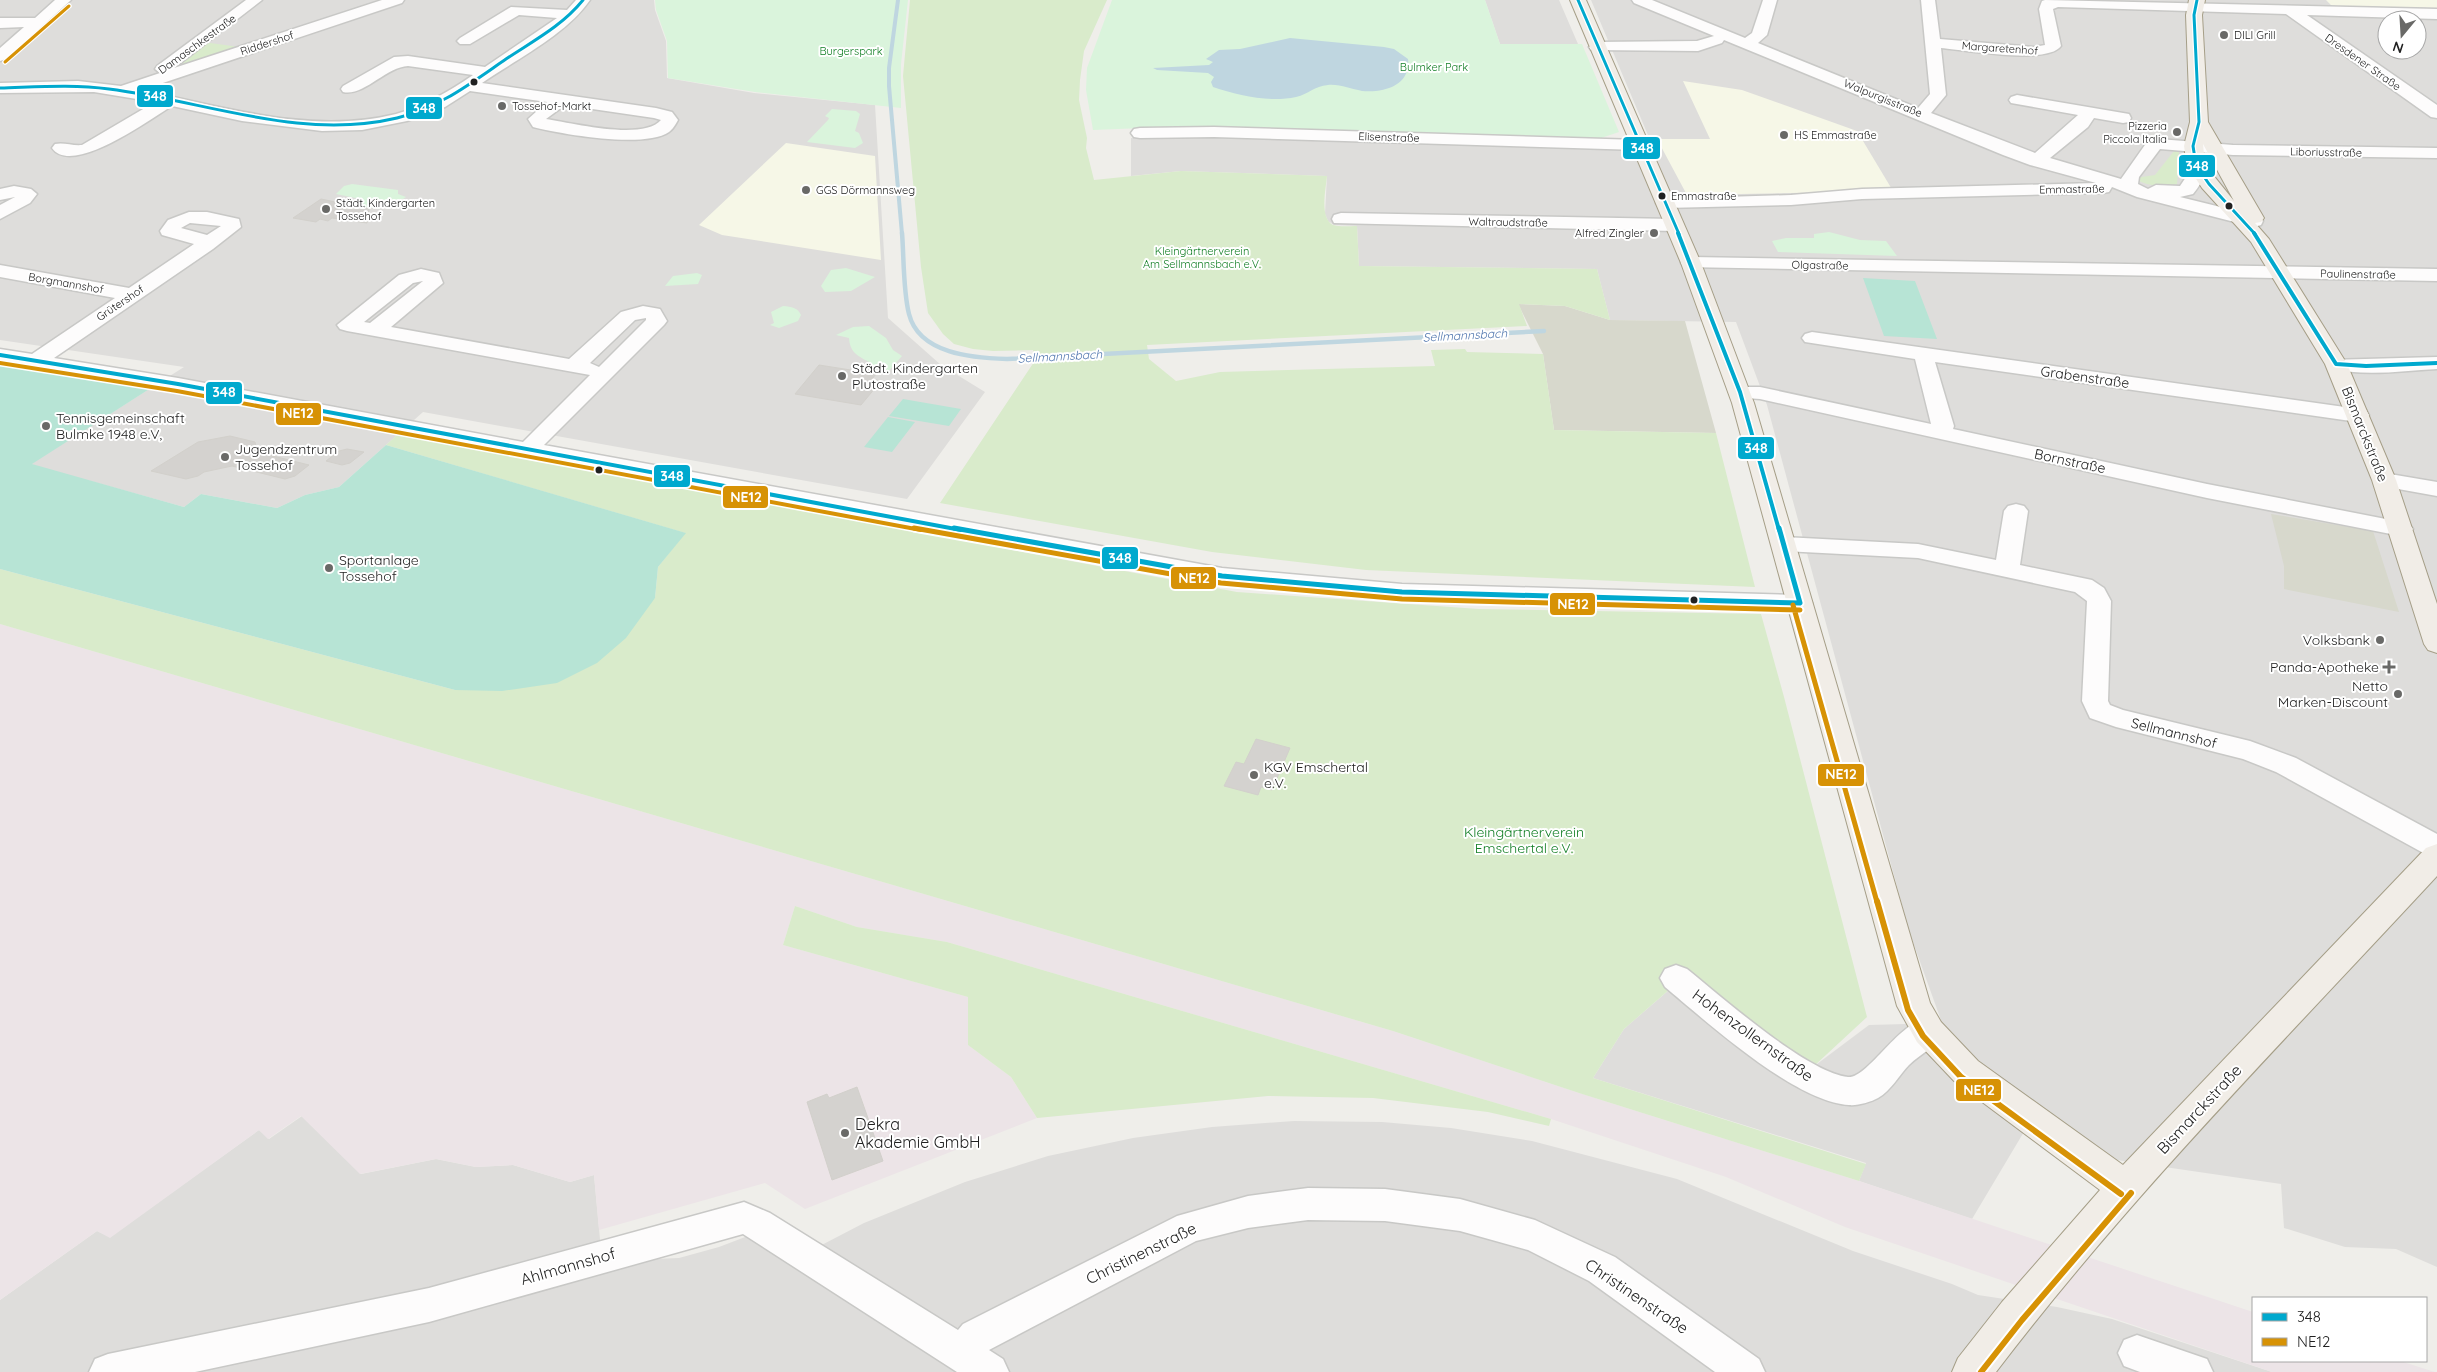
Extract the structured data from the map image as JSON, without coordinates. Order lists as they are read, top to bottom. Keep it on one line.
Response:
{"streets":{"main road":["Bismarckstraße"],"street":["Riddershof","Damaschkestraße","Margaretenhof","Dresdener Straße","Walpurgisstraße","Elisenstraße","Liboriusstraße","Emmastraße","Waltraudstraße","Olgastraße","Paulinenstraße","Borgmannshof","Grütershof","Grabenstraße","Bornstraße","Sellmannshof","Hohenzollernstraße","Christinenstraße","Ahlmannshof"]},"crossings":[["Riddershof","Damaschkestraße"],["Margaretenhof","Bismarckstraße"],["Walpurgisstraße","Emmastraße"],["Walpurgisstraße","Bismarckstraße"],["Liboriusstraße","Bismarckstraße"],["Emmastraße","Bismarckstraße"],["Olgastraße","Paulinenstraße"],["Olgastraße","Bismarckstraße"],["Paulinenstraße","Bismarckstraße"],["Borgmannshof","Grütershof"],["Grabenstraße","Bismarckstraße"],["Bismarckstraße","Bornstraße"],["Christinenstraße","Ahlmannshof"]],"water":["Sellmannsbach"],"parks":["Burgerspark","Bulmker Park","Kleingärtnerverein Am Sellmannsbach e.V.","Kleingärtnerverein Emschertal e.V."],"places":{"other":["DILI Grill","Tossehof-Markt","Pizzeria Piccola Italia","HS Emmastraße","GGS Dörmannsweg","Emmastraße","Städt. Kindergarten Tossehof","Alfred Zingler","Städt. Kindergarten Plutostraße","Tennisgemeinschaft Bulmke 1948 e.V,","Jugendzentrum Tossehof","Sportanlage Tossehof","Volksbank","Netto Marken-Discount","KGV Emschertal e.V.","Dekra Akademie GmbH"],"health":["Panda-Apotheke"]},"lines":["transit line 348","transit line NE12"],"legend":["348","NE12"],"north":"bottom"}
